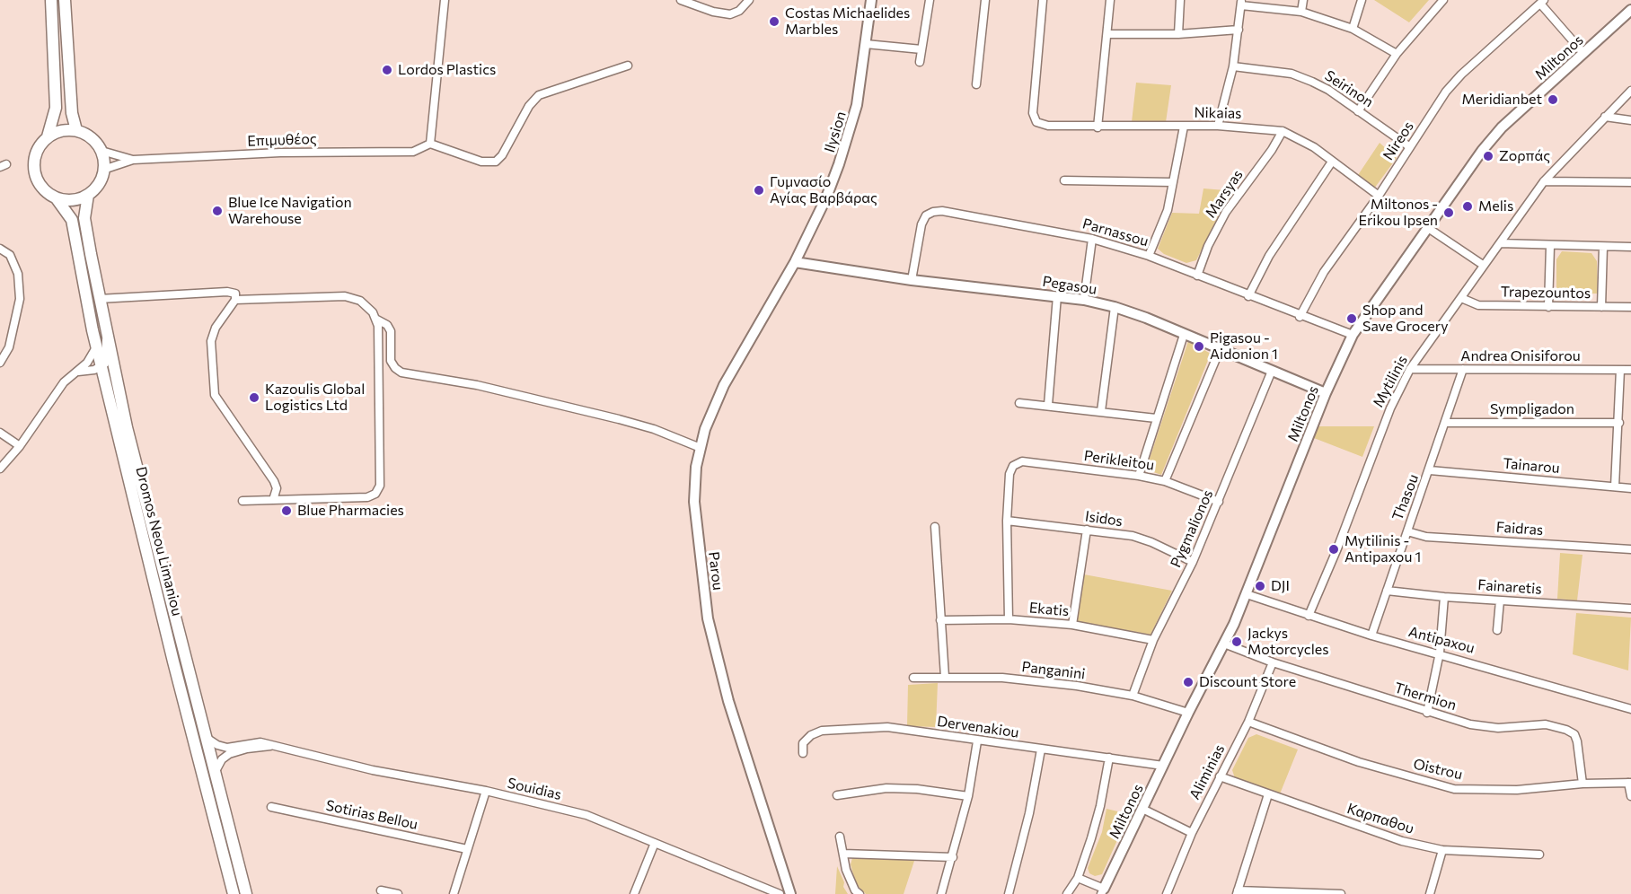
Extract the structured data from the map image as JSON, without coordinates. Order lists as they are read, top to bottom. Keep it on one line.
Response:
{"streets":{"main road":["Dromos Neou Limaniou"],"street":["Miltonos","Seirinon","Nikaias","Ilysion","Επιμυθέος","Nireos","Marsyas","Parnassou","Pegasou","Trapezountos","Andrea Onisiforou","Mytilinis","Sympligadon","Perikleitou","Tainarou","Thasou","Isidos","Pygmalionos","Faidras","Parou","Fainaretis","Ekatis","Antipaxou","Panganini","Thermion","Dervenakiou","Oistrou","Aliminias","Souidias","Sotirias Bellou","Καρπαθου"]},"crossings":[["Miltonos","Parnassou"],["Miltonos","Pegasou"],["Miltonos","Antipaxou"],["Miltonos","Panganini"],["Miltonos","Thermion"],["Miltonos","Dervenakiou"],["Seirinon","Nireos"],["Nikaias","Nireos"],["Nikaias","Marsyas"],["Ilysion","Pegasou"],["Ilysion","Parou"],["Nireos","Parnassou"],["Marsyas","Parnassou"],["Parnassou","Pegasou"],["Pegasou","Pygmalionos"],["Pegasou","Parou"],["Trapezountos","Mytilinis"],["Andrea Onisiforou","Mytilinis"],["Andrea Onisiforou","Thasou"],["Mytilinis","Antipaxou"],["Sympligadon","Thasou"],["Perikleitou","Isidos"],["Perikleitou","Pygmalionos"],["Tainarou","Thasou"],["Thasou","Faidras"],["Thasou","Fainaretis"],["Thasou","Antipaxou"],["Isidos","Pygmalionos"],["Pygmalionos","Ekatis"],["Pygmalionos","Panganini"],["Dromos Neou Limaniou","Souidias"],["Thermion","Oistrou"],["Thermion","Aliminias"],["Oistrou","Aliminias"],["Aliminias","Καρπαθου"]],"places":["Costas Michaelides Marbles","Lordos Plastics","Meridianbet","Ζορπάς","Γυμνασίο Αγίας Βαρβάρας","Melis","Blue Ice Navigation Warehouse","Miltonos - Erikou Ipsen","Shop and Save Grocery","Pigasou - Aidonion 1","Kazoulis Global Logistics Ltd","Blue Pharmacies","Mytilinis - Antipaxou 1","DJI","Jackys Motorcycles","Discount Store"]}
